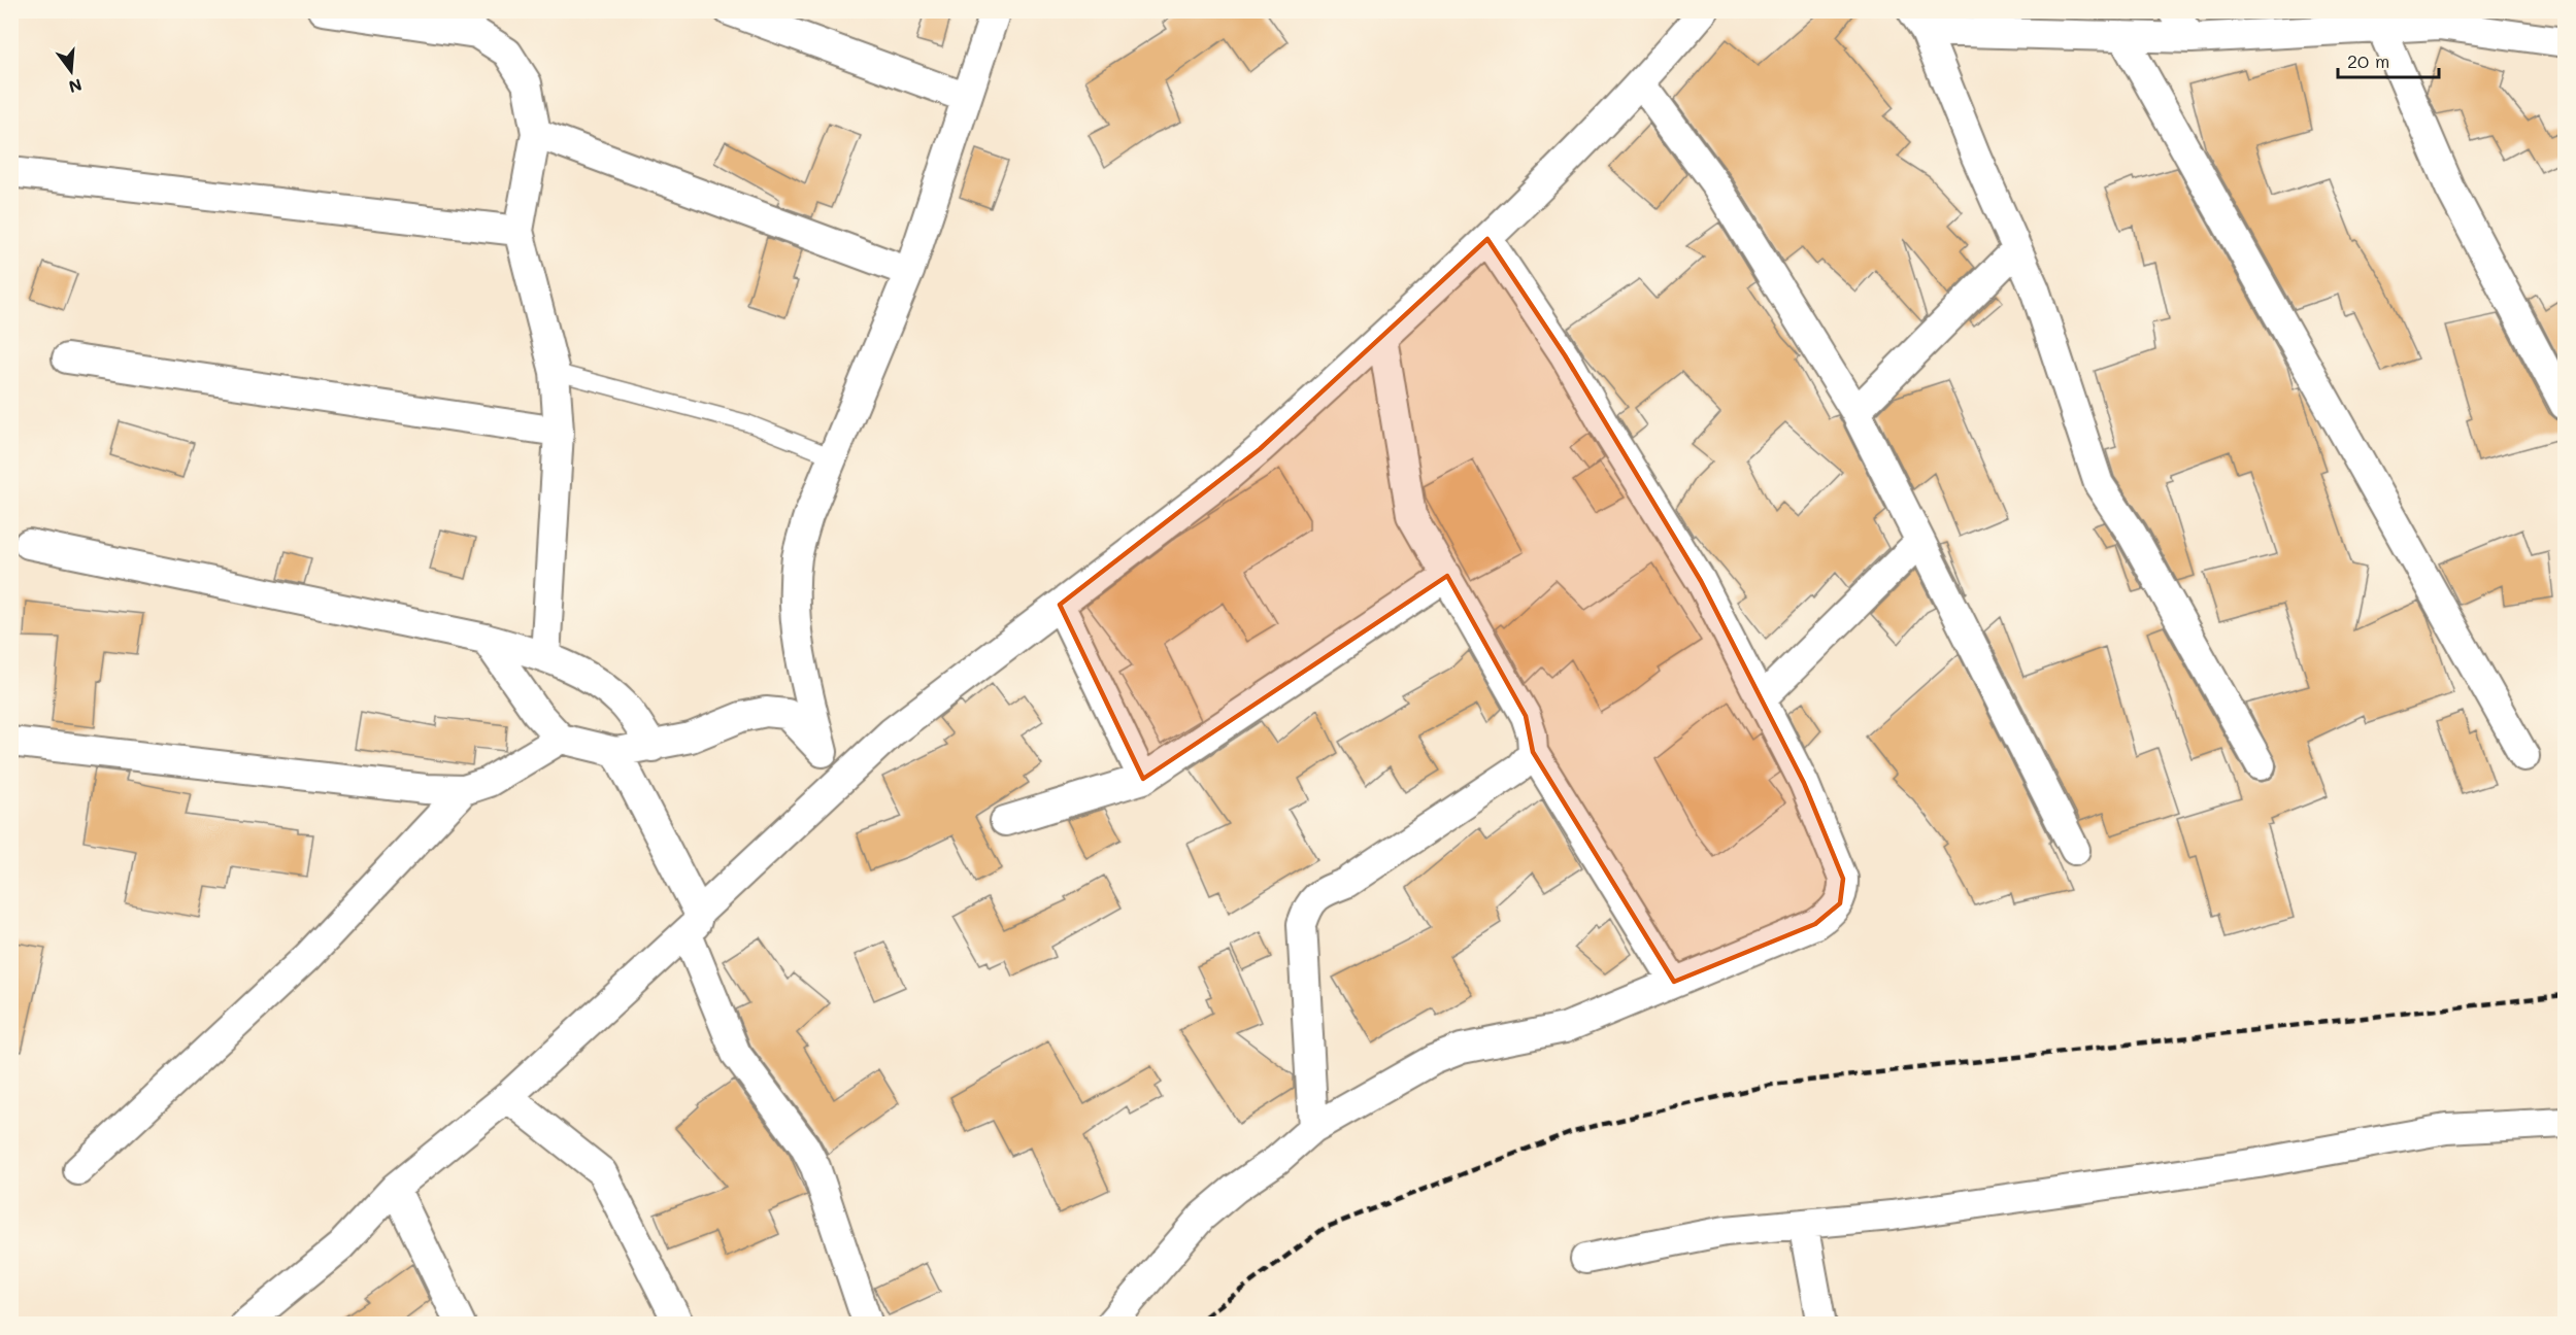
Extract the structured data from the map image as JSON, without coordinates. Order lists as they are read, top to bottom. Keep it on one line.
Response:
{"scale_bar":"20 m","north":"bottom"}
